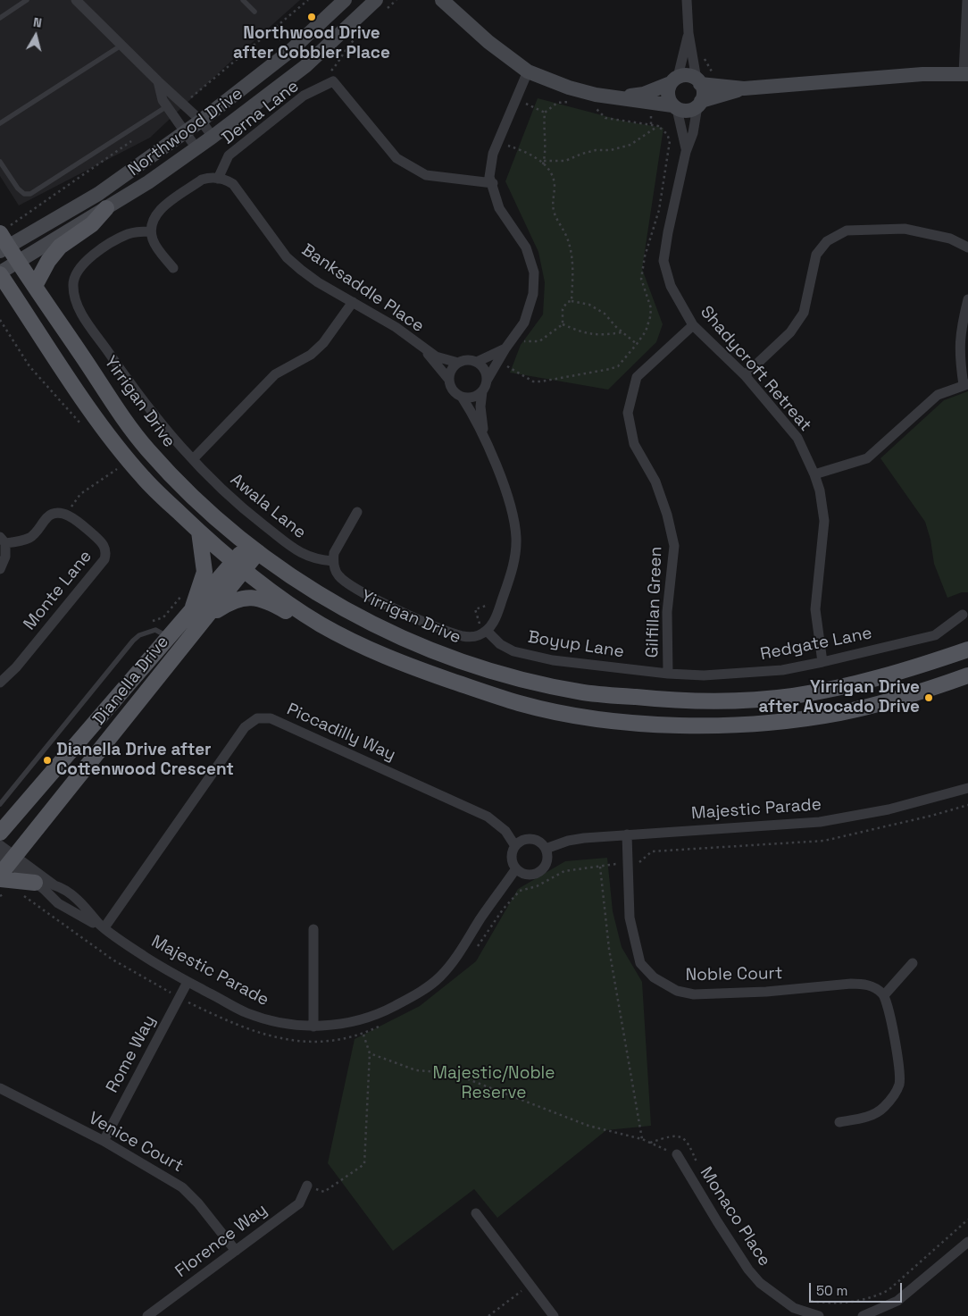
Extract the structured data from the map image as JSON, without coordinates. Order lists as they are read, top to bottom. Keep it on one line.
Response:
{"streets":{"main road":["Yirrigan Drive","Dianella Drive"],"street":["Derna Lane","Northwood Drive","Banksaddle Place","Shadycroft Retreat","Awala Lane","Monte Lane","Gilfillan Green","Redgate Lane","Boyup Lane","Piccadilly Way","Majestic Parade","Noble Court","Rome Way","Venice Court","Monaco Place","Florence Way"]},"crossings":[["Derna Lane","Banksaddle Place"],["Northwood Drive","Yirrigan Drive"],["Shadycroft Retreat","Gilfillan Green"],["Shadycroft Retreat","Redgate Lane"],["Yirrigan Drive","Dianella Drive"],["Gilfillan Green","Redgate Lane"],["Gilfillan Green","Boyup Lane"],["Redgate Lane","Boyup Lane"],["Dianella Drive","Majestic Parade"],["Piccadilly Way","Majestic Parade"],["Majestic Parade","Noble Court"],["Majestic Parade","Rome Way"],["Rome Way","Venice Court"],["Venice Court","Florence Way"]],"parks":["Majestic/Noble Reserve"],"places":["Northwood Drive after Cobbler Place","Yirrigan Drive after Avocado Drive","Dianella Drive after Cottenwood Crescent"],"scale_bar":"50 m","north":"top"}
